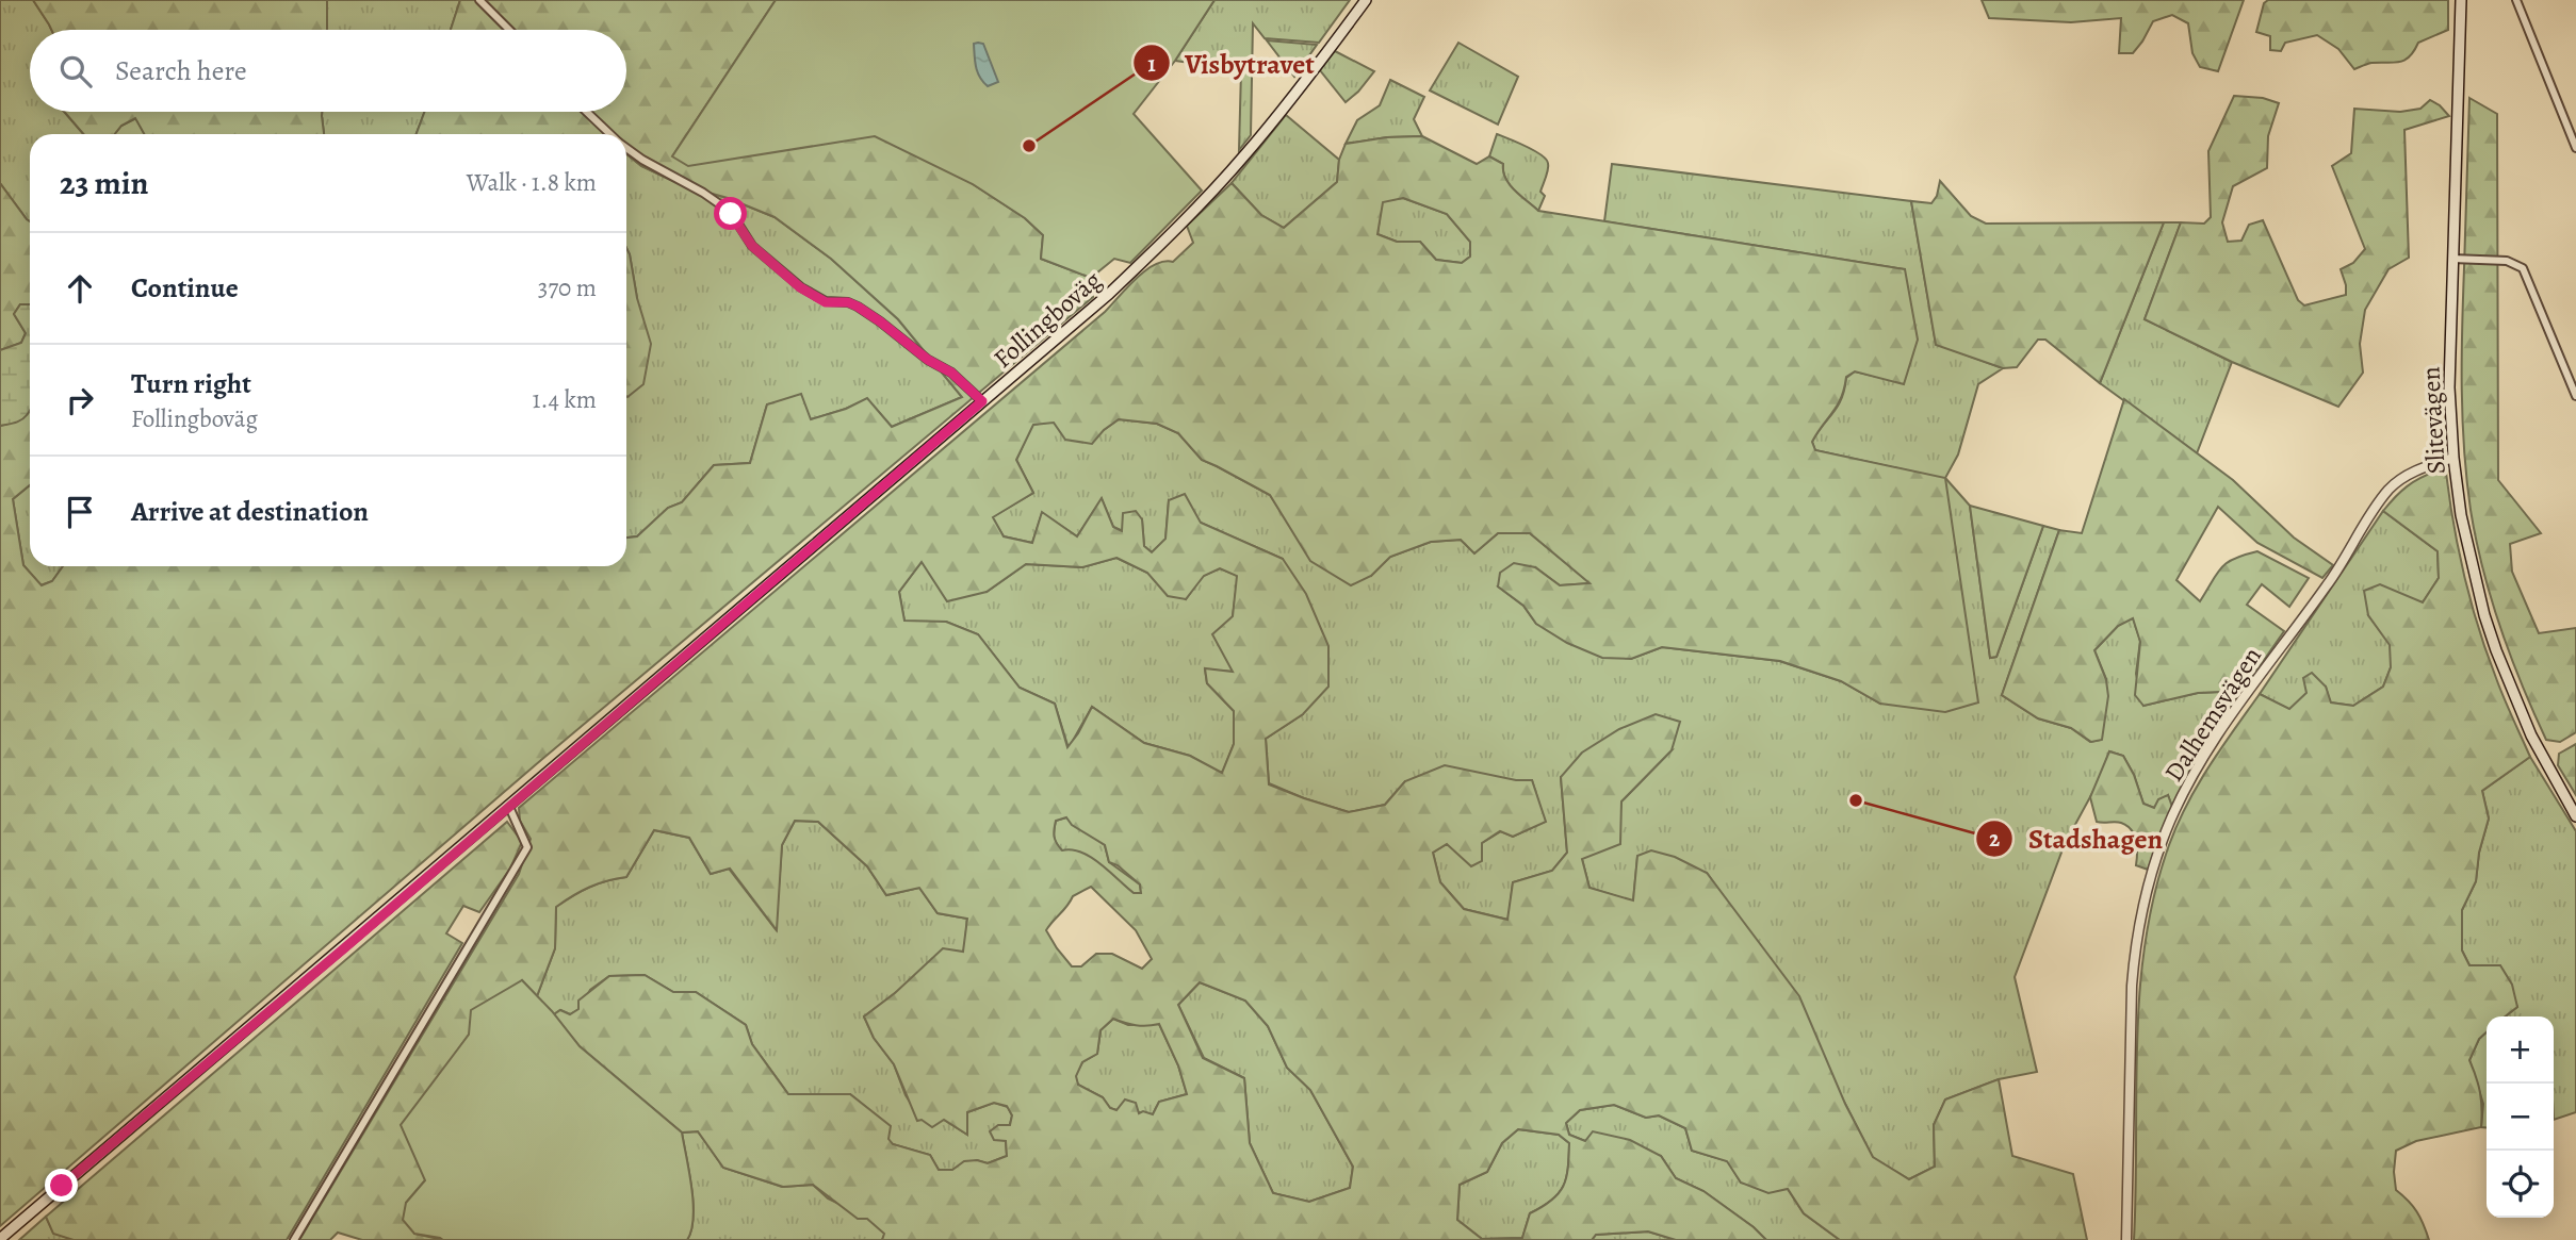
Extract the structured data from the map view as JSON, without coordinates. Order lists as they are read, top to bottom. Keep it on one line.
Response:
{"streets":{"main road":["Follingboväg","Slitevägen"],"street":["Dalhemsvägen"]},"crossings":[["Slitevägen","Dalhemsvägen"]],"places":["Visbytravet","Stadshagen"],"page":{"search":"Search here","heading":["23 min","Walk · 1.8 km"],"list":[["Continue","370 m"],["Turn right","Follingboväg","1.4 km"],"Arrive at destination"],"map_buttons":["+","−"]}}
